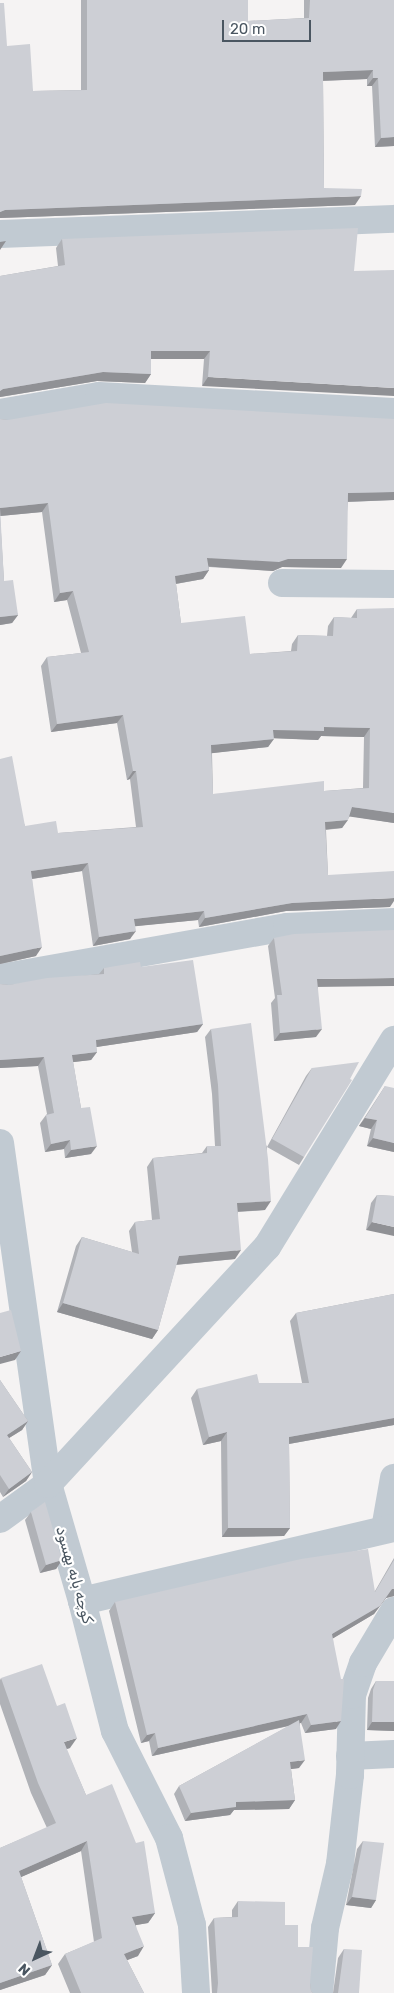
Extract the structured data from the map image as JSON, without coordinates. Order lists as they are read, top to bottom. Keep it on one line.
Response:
{"streets":{"street":["کوچه بابه بهسود"]},"scale_bar":"20 m","north":"bottom left"}
